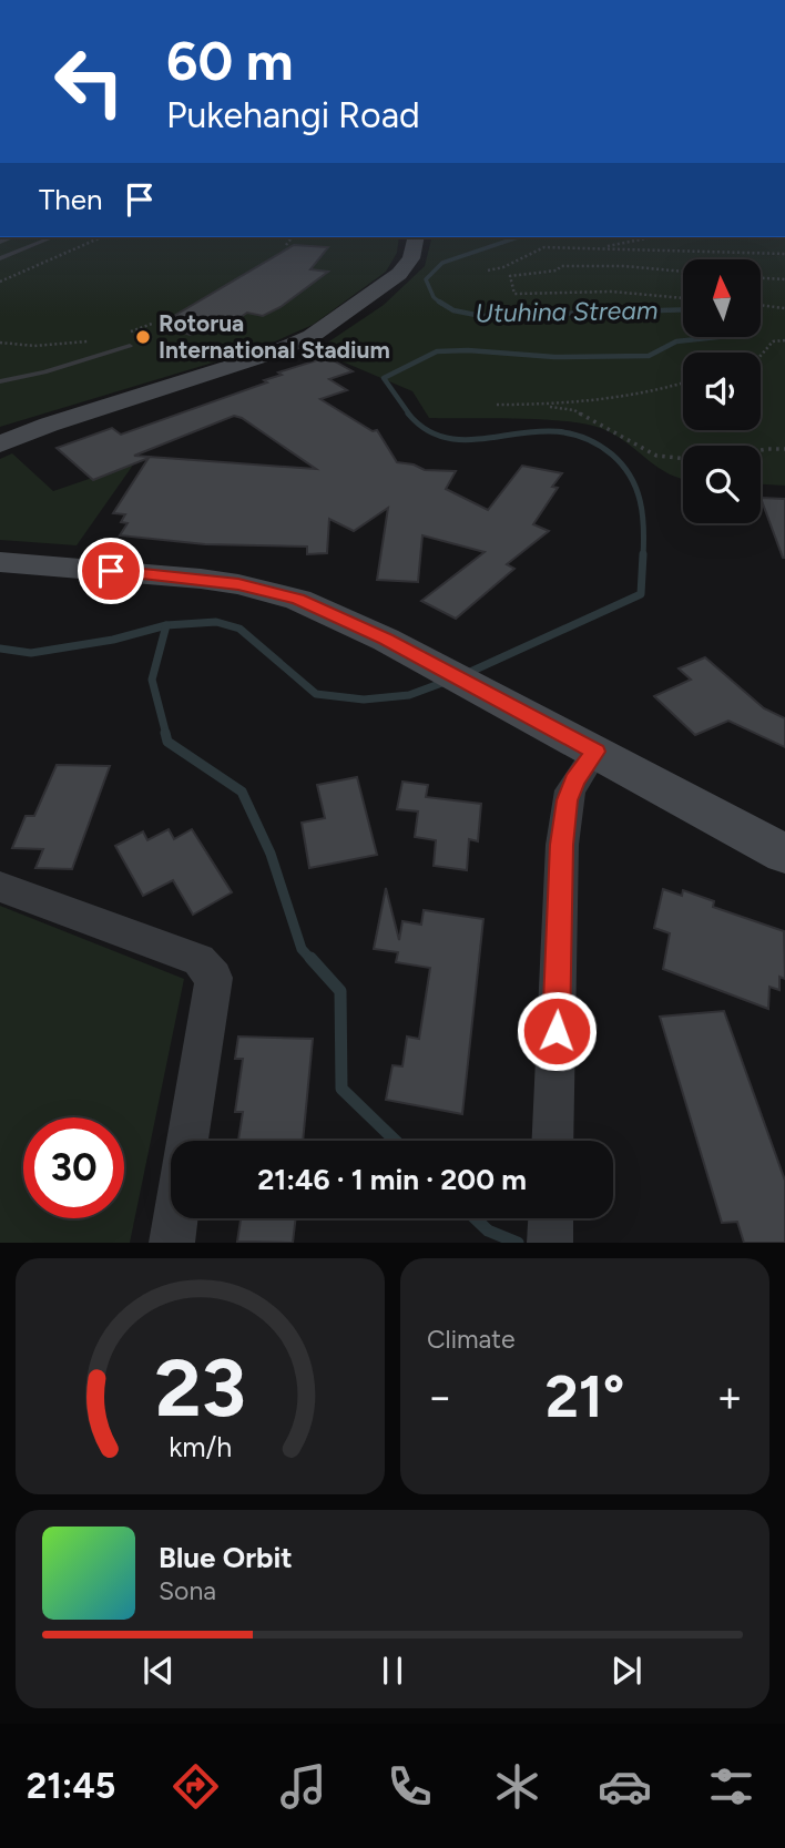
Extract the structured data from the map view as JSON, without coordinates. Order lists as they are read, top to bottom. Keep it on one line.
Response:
{"water":["Utuhina Stream"],"places":["Rotorua International Stadium"],"north":"top","page":{"turn":["60 m","Pukehangi Road"],"then":"Then","limit":"30","trip":"21:46 · 1 min · 200 m","tile":"Climate","heat":["−","21°","+"],"song":["Blue Orbit","Sona"],"tabs":"21:45","gauge":["23","km/h"]}}
